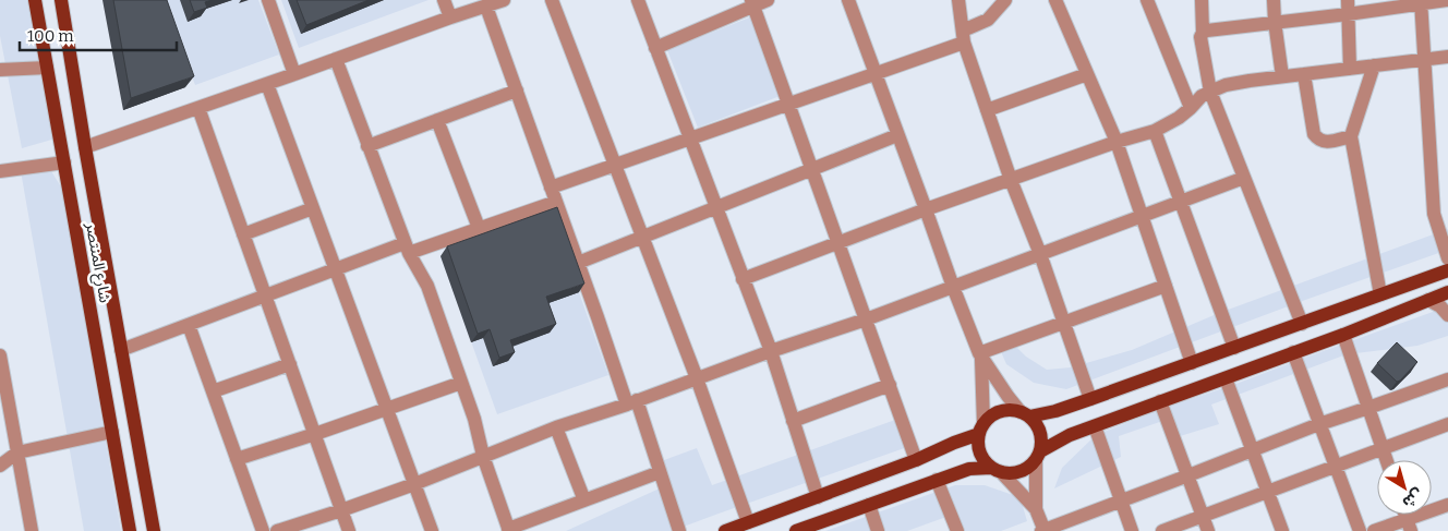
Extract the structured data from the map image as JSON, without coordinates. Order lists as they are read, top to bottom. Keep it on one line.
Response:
{"streets":{"main road":["شارع المنتصر"]},"scale_bar":"100 m","north":"bottom right"}
